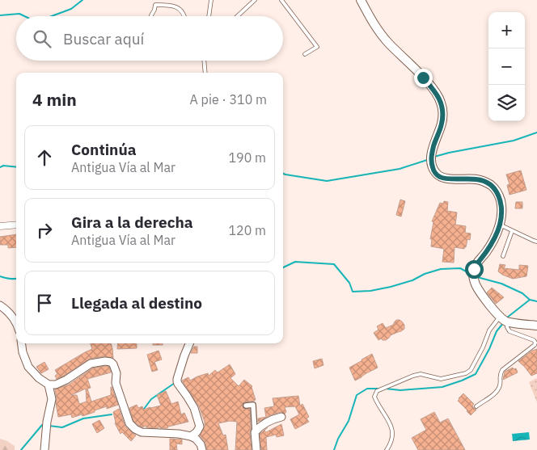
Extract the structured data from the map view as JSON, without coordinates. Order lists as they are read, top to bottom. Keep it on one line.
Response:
{"page":{"map_buttons":["+","−"],"search":"Buscar aquí","heading":["4 min","A pie · 310 m"],"list":[["Continúa","Antigua Vía al Mar","190 m"],["Gira a la derecha","Antigua Vía al Mar","120 m"],"Llegada al destino"]}}
